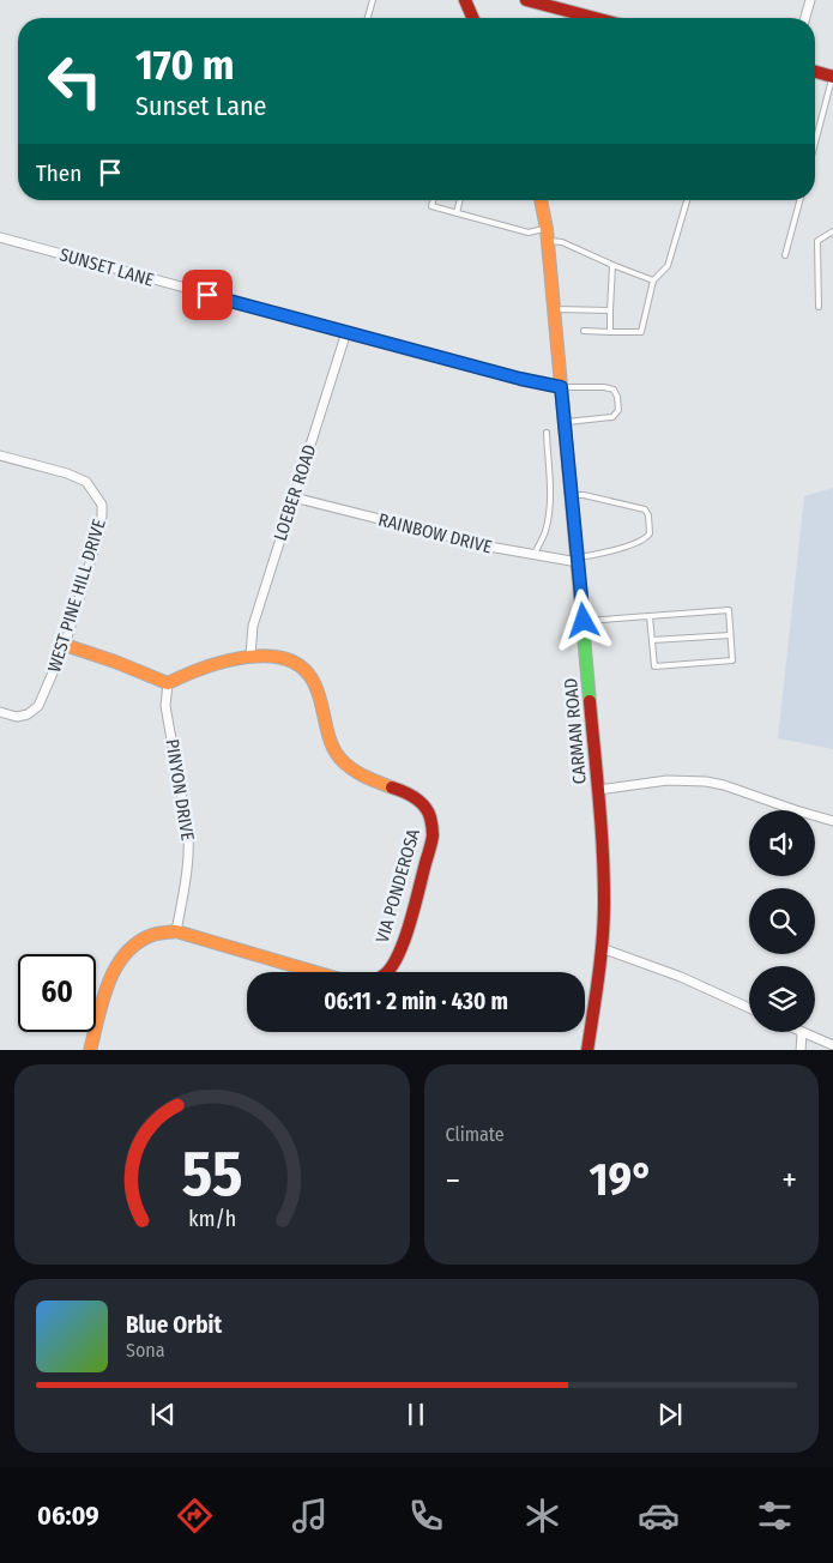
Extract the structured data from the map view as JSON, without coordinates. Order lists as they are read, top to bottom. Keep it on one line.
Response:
{"streets":{"street":["SUNSET LANE","LOEBER ROAD","RAINBOW DRIVE","WEST PINE HILL DRIVE","CARMAN ROAD","PINYON DRIVE","VIA PONDEROSA"]},"crossings":[["SUNSET LANE","LOEBER ROAD"],["SUNSET LANE","CARMAN ROAD"],["LOEBER ROAD","RAINBOW DRIVE"],["LOEBER ROAD","VIA PONDEROSA"],["RAINBOW DRIVE","CARMAN ROAD"],["PINYON DRIVE","VIA PONDEROSA"]],"page":{"turn":["170 m","Sunset Lane"],"then":"Then","limit":"60","trip":"06:11 · 2 min · 430 m","tile":"Climate","heat":["−","19°","+"],"song":["Blue Orbit","Sona"],"tabs":"06:09","gauge":["55","km/h"]}}
